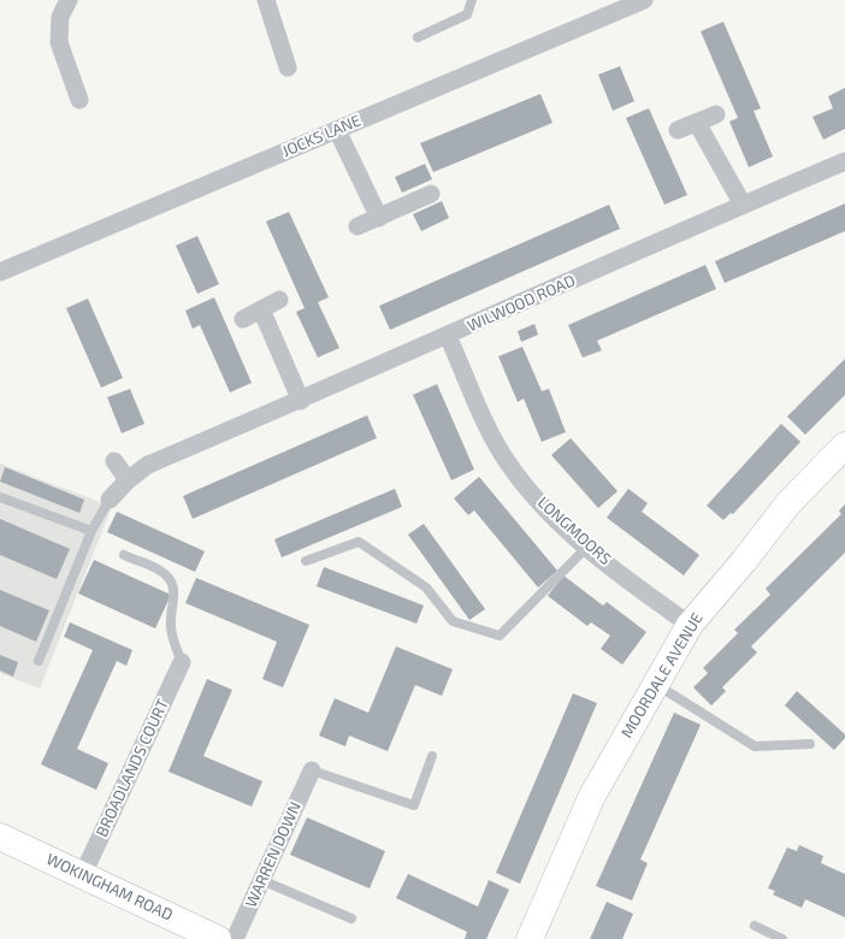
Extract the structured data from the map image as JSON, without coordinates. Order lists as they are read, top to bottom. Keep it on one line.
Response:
{"streets":{"street":["JOCKS LANE","WILWOOD ROAD","LONGMOORS","MOORDALE AVENUE","BROADLANDS COURT","WARREN DOWN","WOKINGHAM ROAD"]},"crossings":[["WILWOOD ROAD","LONGMOORS"],["LONGMOORS","MOORDALE AVENUE"],["BROADLANDS COURT","WOKINGHAM ROAD"]]}
